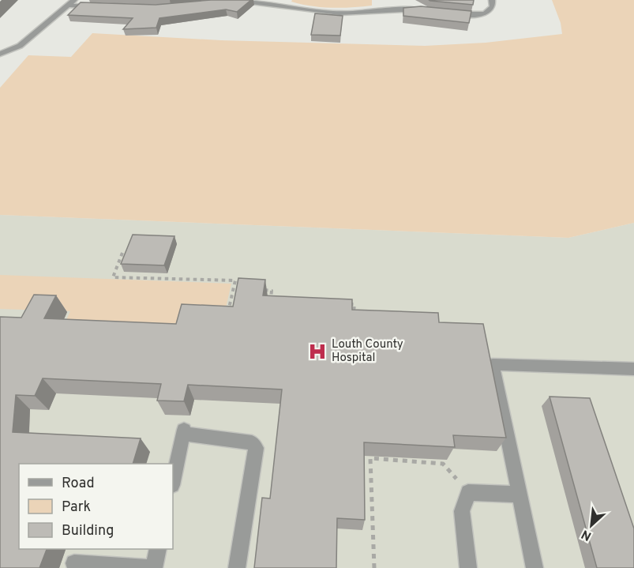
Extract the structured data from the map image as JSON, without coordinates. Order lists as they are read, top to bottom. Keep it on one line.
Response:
{"places":{"hospital":["Louth County Hospital"]},"legend":["Road","Park","Building"],"north":"bottom left"}
